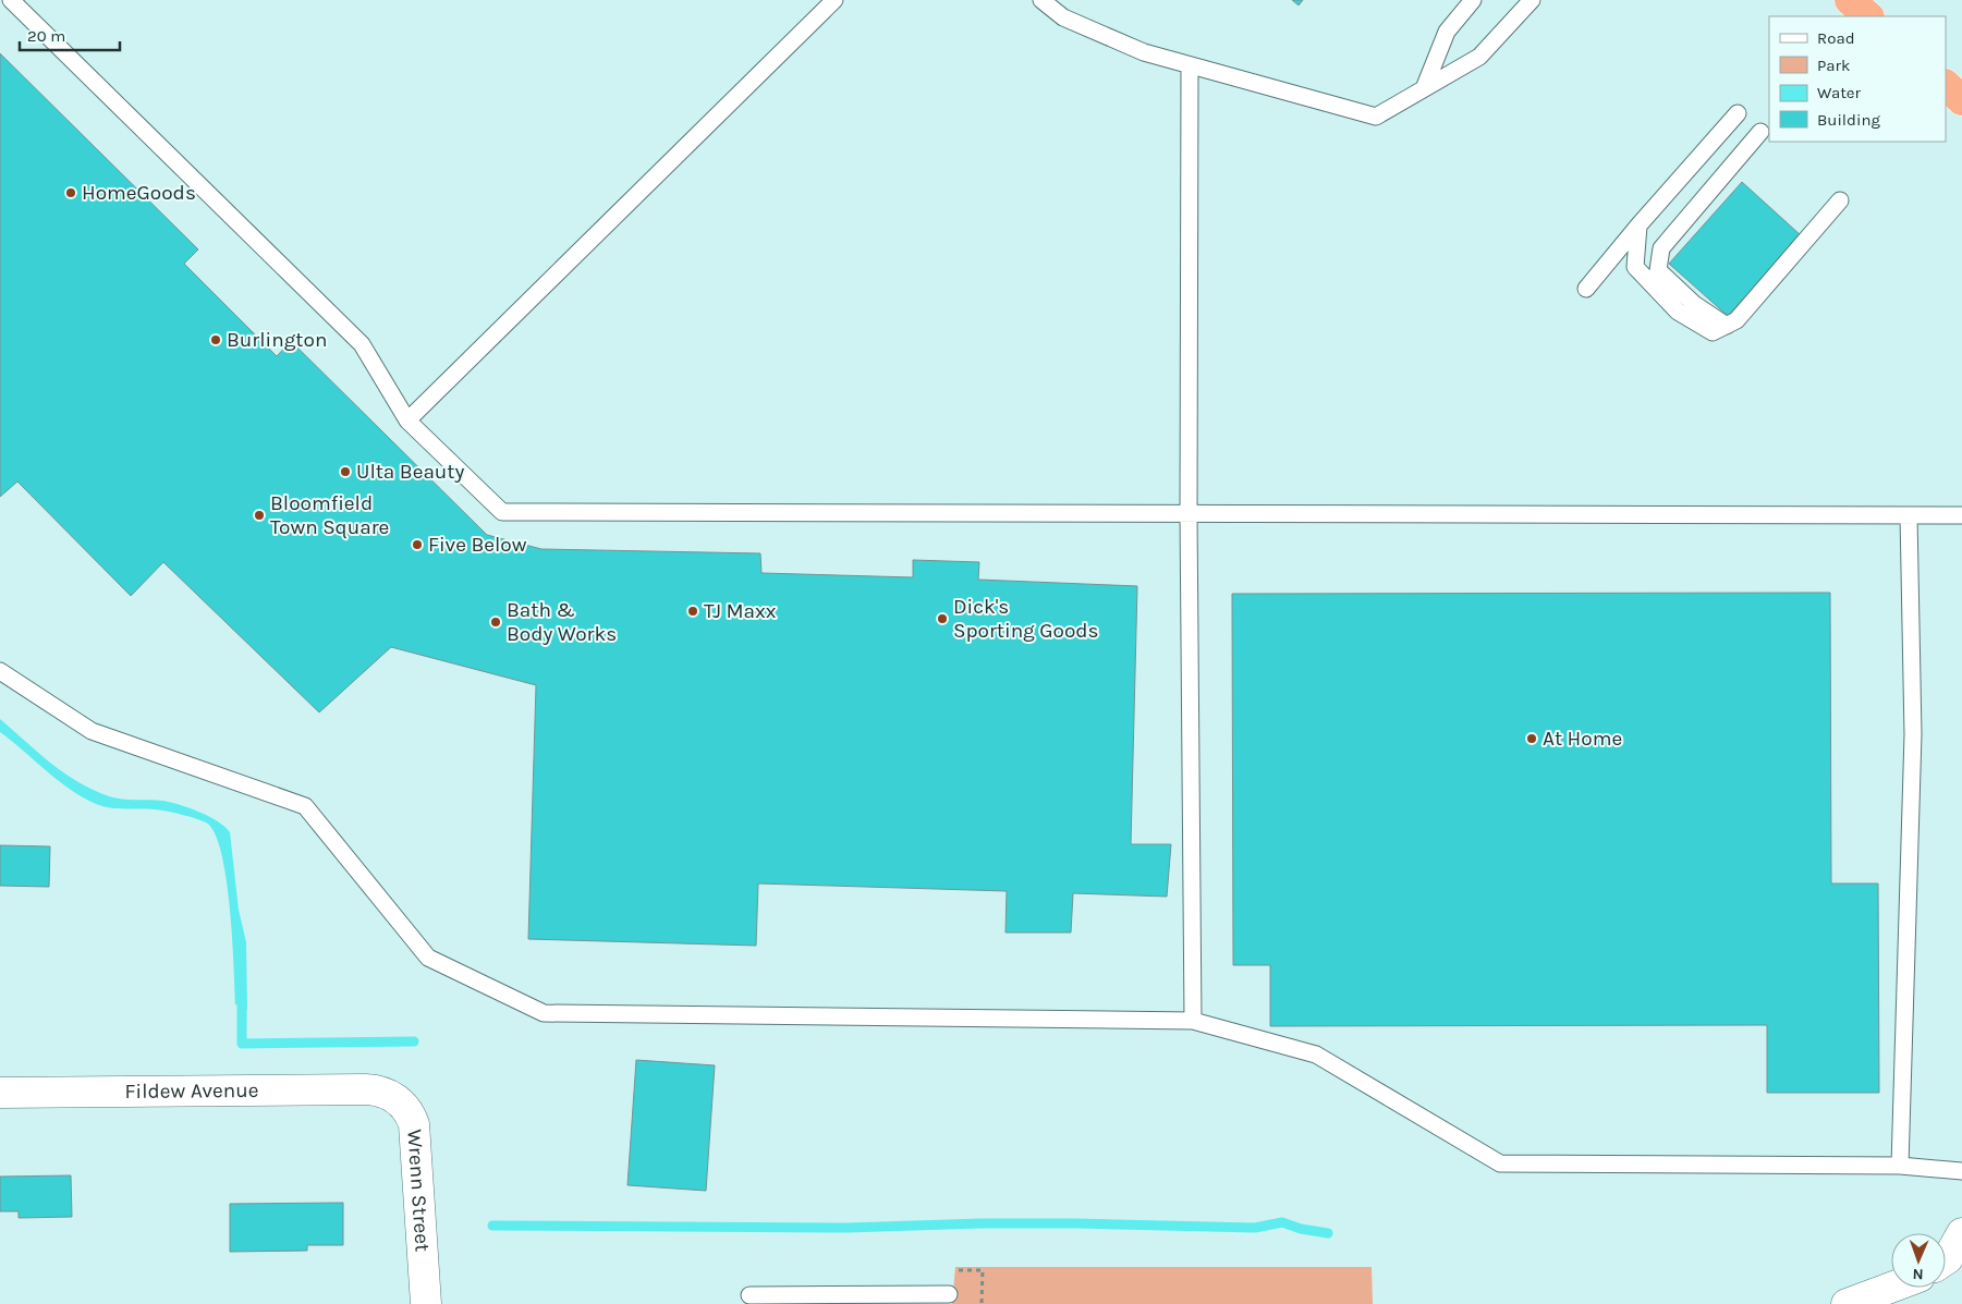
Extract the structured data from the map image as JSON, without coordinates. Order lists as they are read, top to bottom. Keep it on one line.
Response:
{"streets":{"street":["Fildew Avenue","Wrenn Street"]},"crossings":[["Fildew Avenue","Wrenn Street"]],"places":["HomeGoods","Burlington","Ulta Beauty","Bloomfield Town Square","Five Below","TJ Maxx","Dick's Sporting Goods","Bath & Body Works","At Home"],"legend":["Road","Park","Water","Building"],"scale_bar":"20 m","north":"bottom"}
